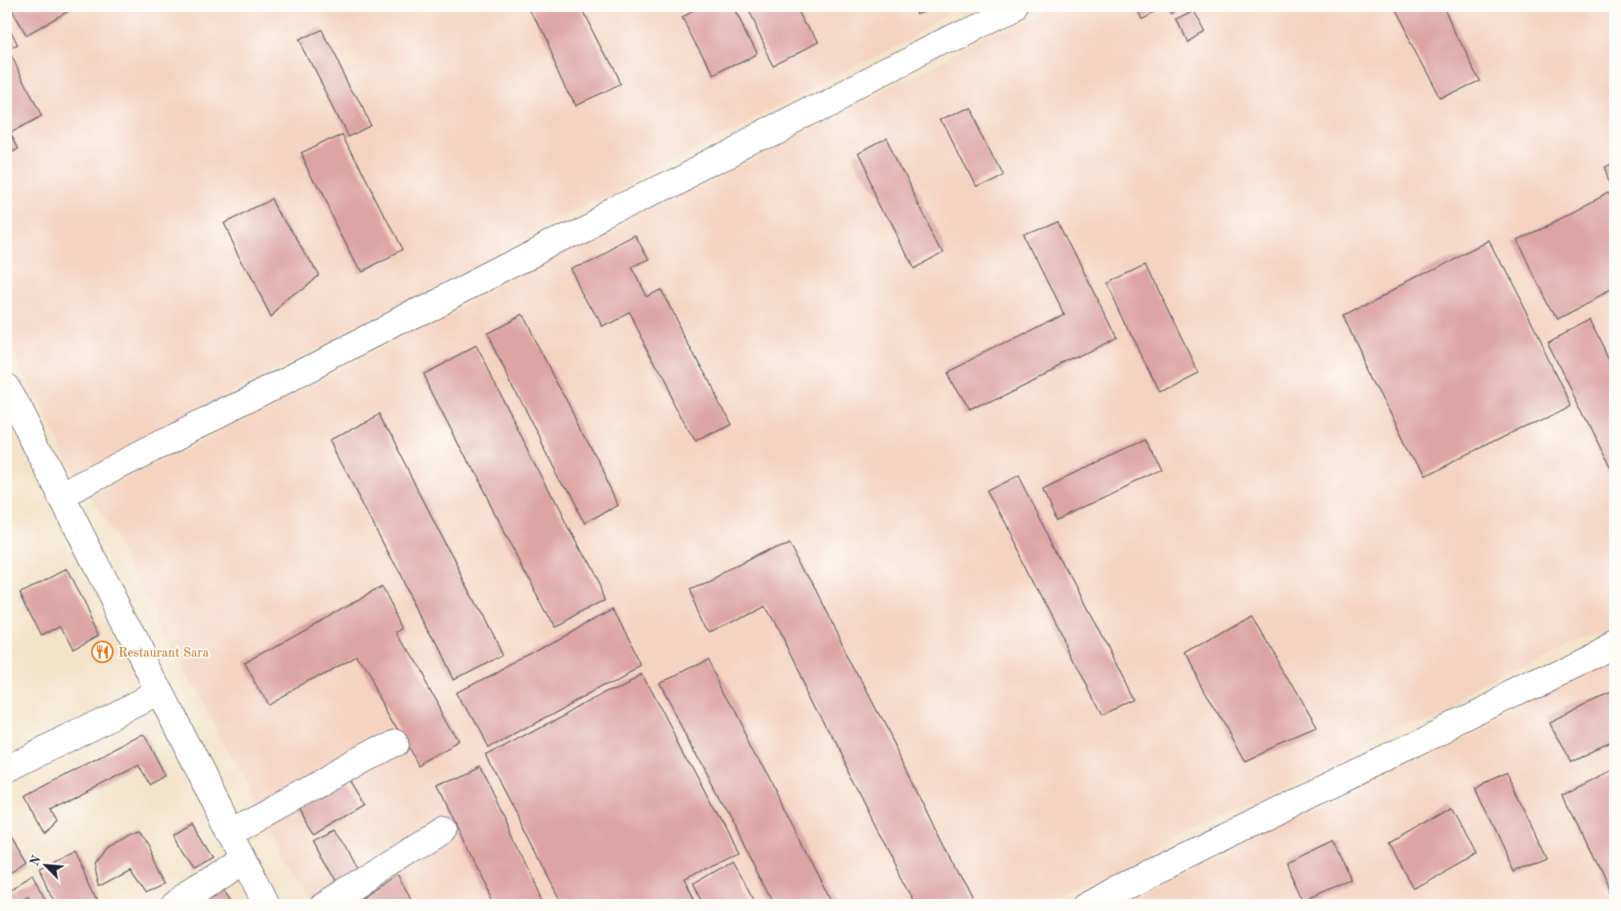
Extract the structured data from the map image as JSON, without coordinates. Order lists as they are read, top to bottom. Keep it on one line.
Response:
{"places":{"restaurant":["Restaurant Sara"]},"north":"top left"}
